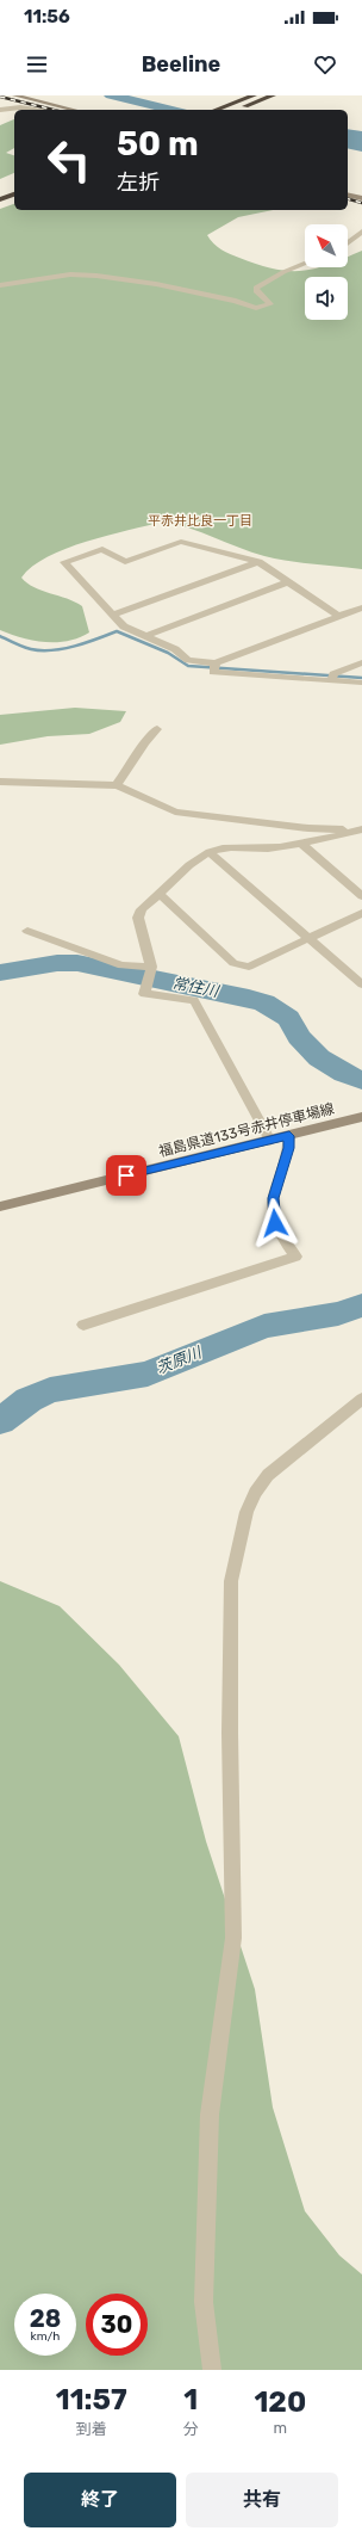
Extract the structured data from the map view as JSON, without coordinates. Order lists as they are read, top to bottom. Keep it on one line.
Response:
{"streets":{"main road":["福島県道133号赤井停車場線"]},"districts":["平赤井比良一丁目"],"water":["常住川","茨原川"],"north":"top left","page":{"status":"11:56","header":"Beeline","turn":["50 m","左折"],"speed":"28 km/h","limit":"30","eta":["11:57","到着","1","分","120","m"],"buttons":["終了","共有"]}}
